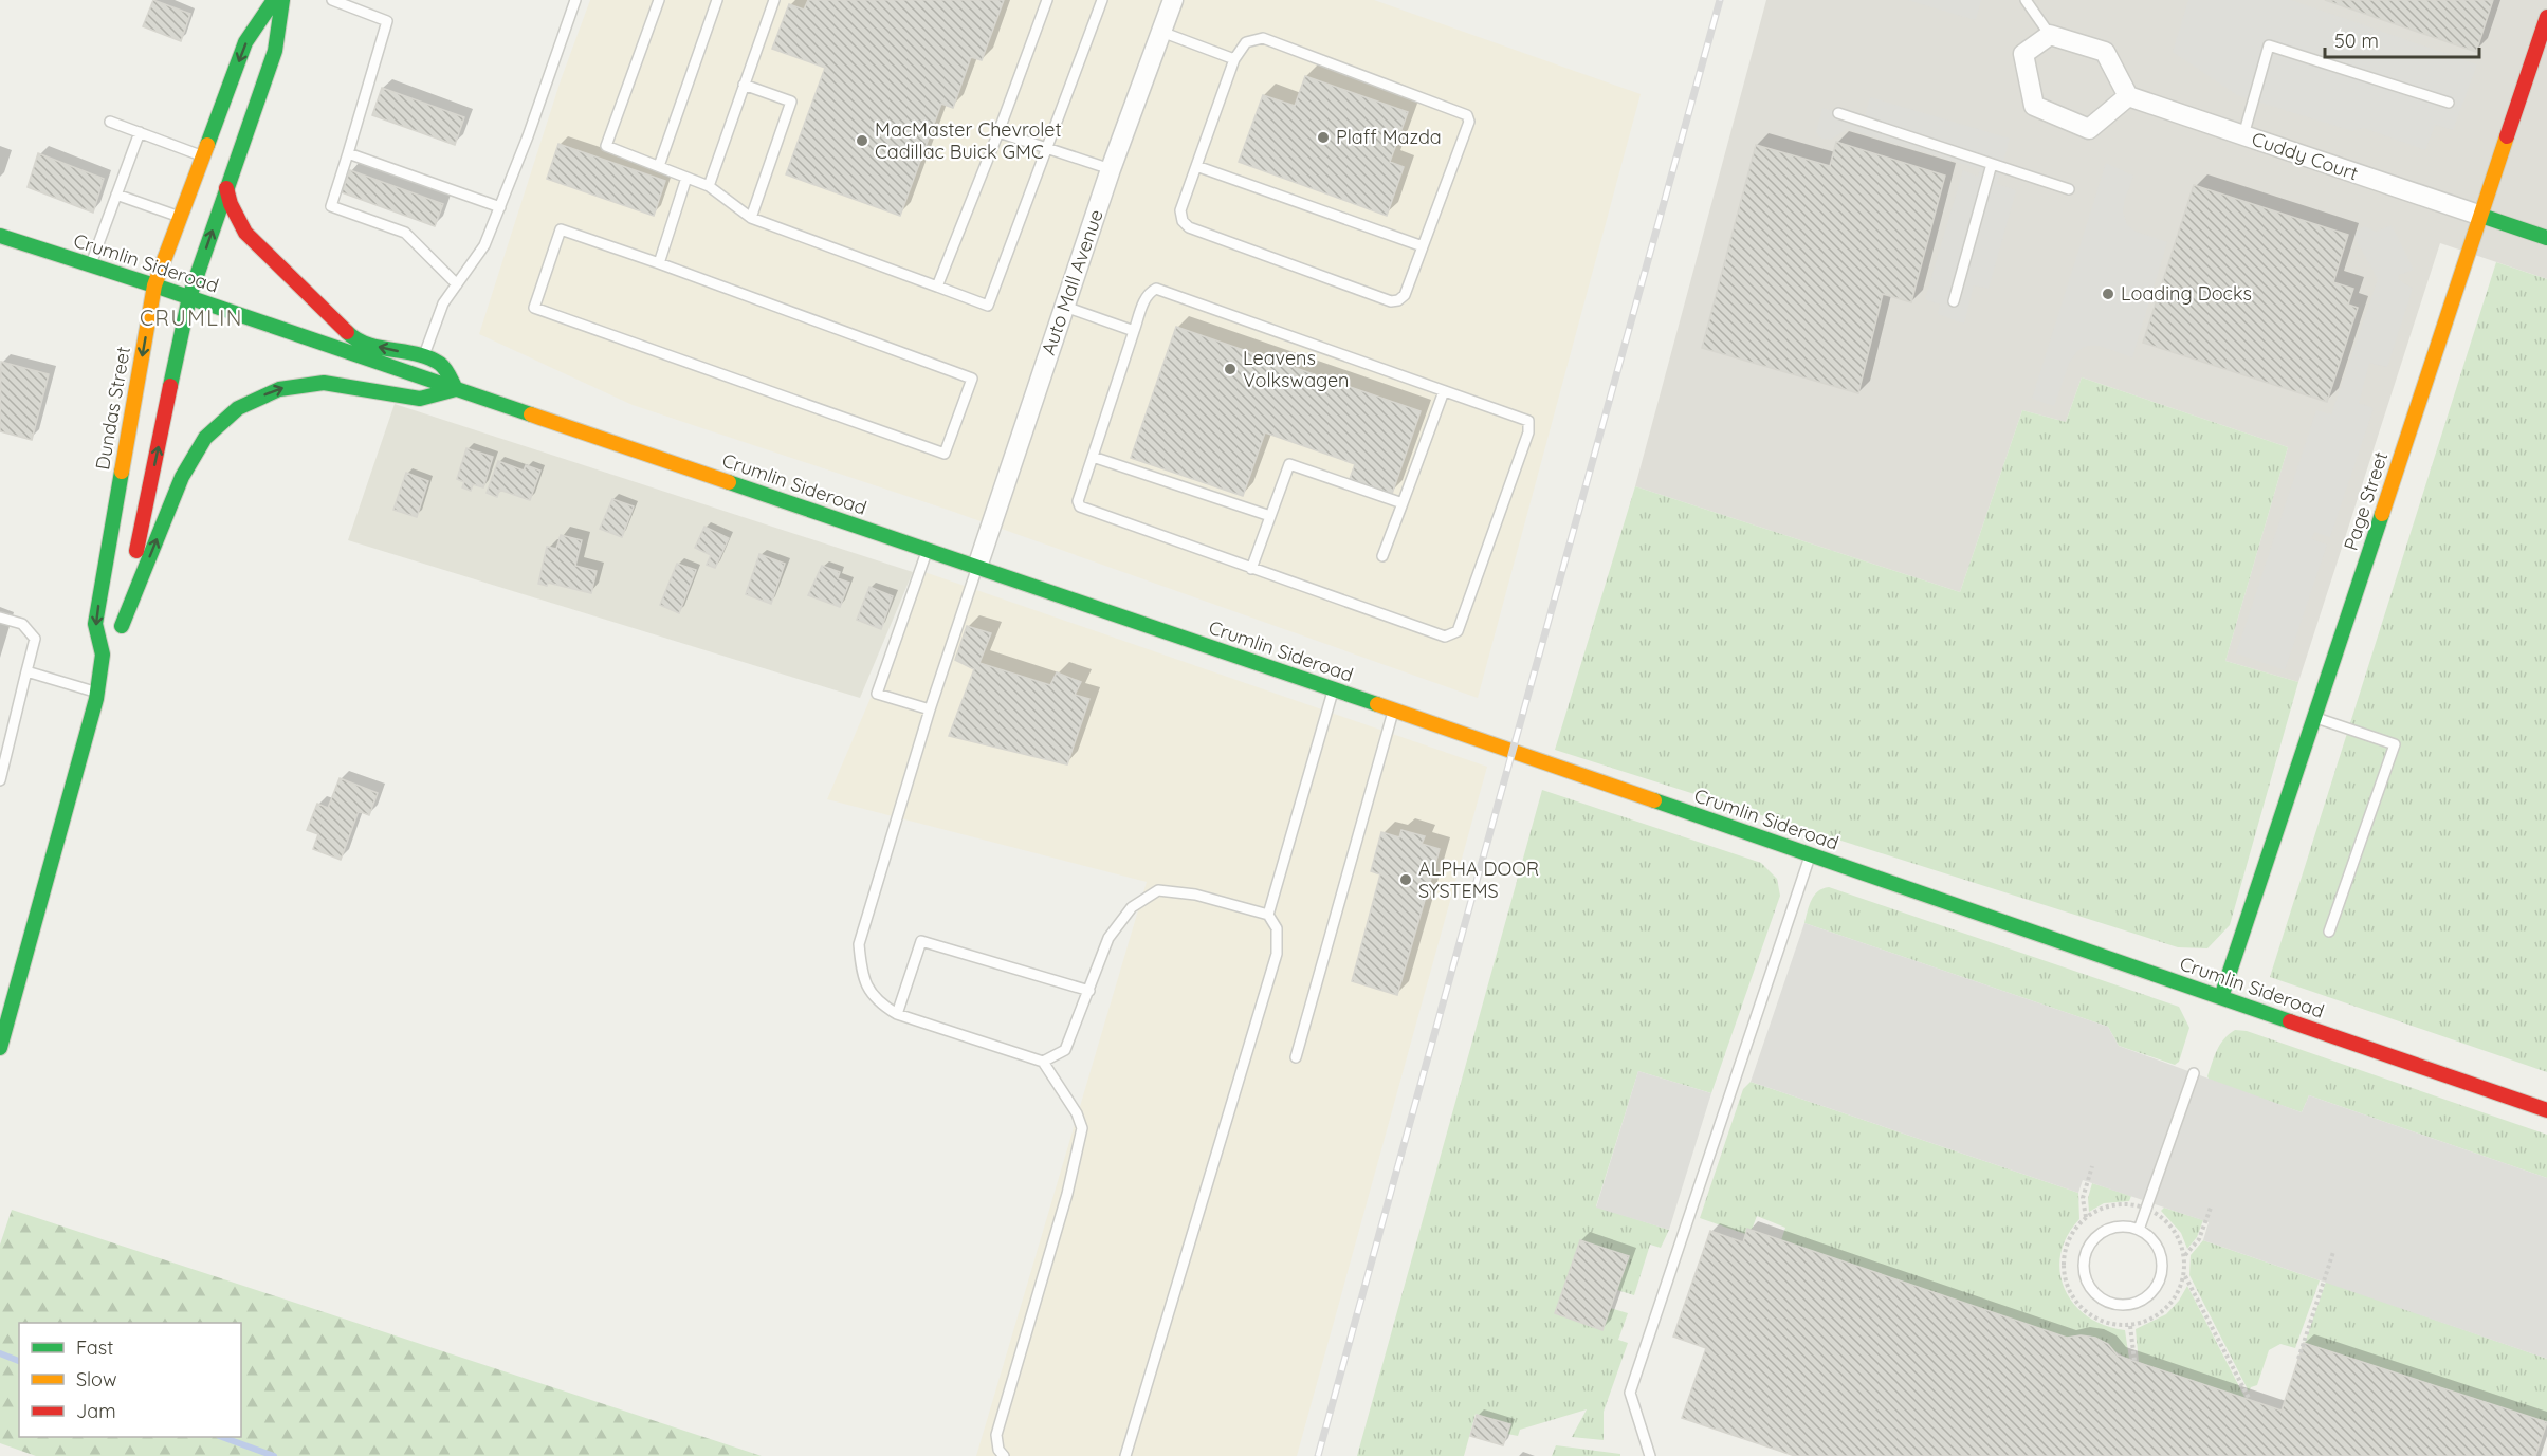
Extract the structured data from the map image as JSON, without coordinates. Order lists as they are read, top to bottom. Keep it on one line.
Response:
{"streets":{"street":["Cuddy Court","Crumlin Sideroad","Auto Mall Avenue","Dundas Street","Page Street"]},"crossings":[["Cuddy Court","Page Street"],["Crumlin Sideroad","Auto Mall Avenue"],["Crumlin Sideroad","Dundas Street"],["Crumlin Sideroad","Page Street"]],"districts":["CRUMLIN"],"places":["Plaff Mazda","MacMaster Chevrolet Cadillac Buick GMC","Loading Docks","Leavens Volkswagen","ALPHA DOOR SYSTEMS"],"legend":["Fast","Slow","Jam"],"scale_bar":"50 m"}
